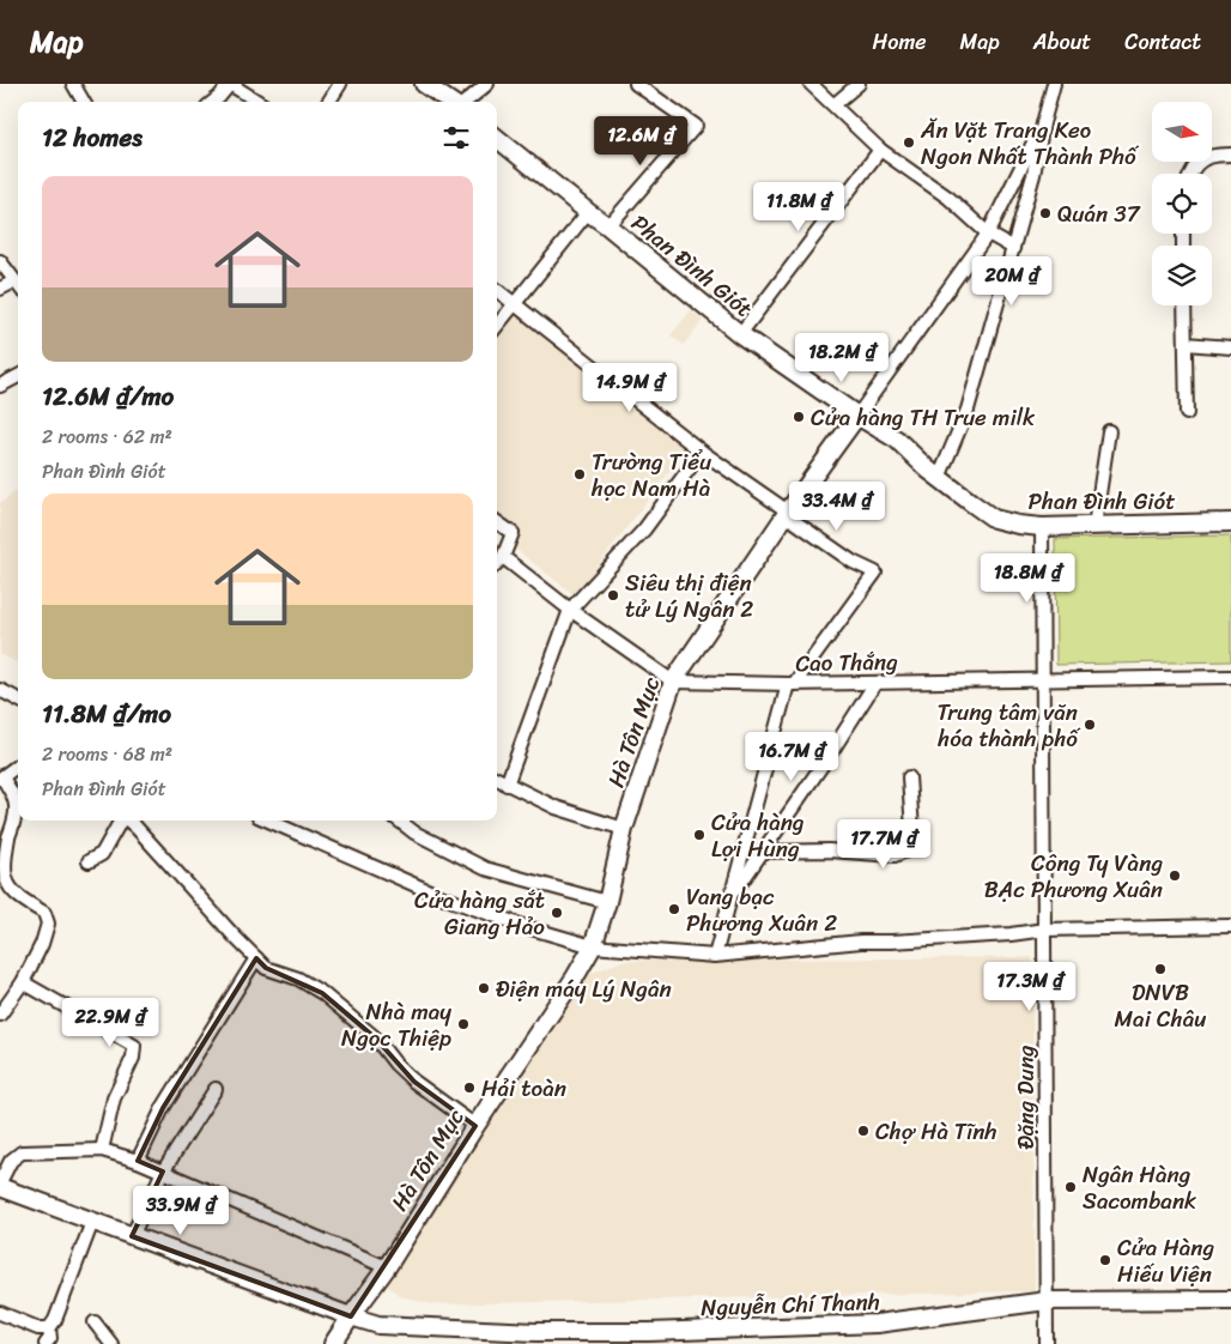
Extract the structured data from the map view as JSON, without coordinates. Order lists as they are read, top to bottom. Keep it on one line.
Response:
{"streets":{"street":["Phan Đình Giót","Cao Thắng","Hà Tôn Mục","Đặng Dung","Nguyễn Chí Thanh"]},"crossings":[["Phan Đình Giót","Hà Tôn Mục"],["Phan Đình Giót","Đặng Dung"],["Cao Thắng","Hà Tôn Mục"],["Cao Thắng","Đặng Dung"],["Hà Tôn Mục","Nguyễn Chí Thanh"],["Đặng Dung","Nguyễn Chí Thanh"]],"places":["Ăn Vặt Trang Keo Ngon Nhất Thành Phố","Quán 37","Cửa hàng TH True milk","Trường Tiểu học Nam Hà","Siêu thị điện tử Lý Ngân 2","Trung tâm văn hóa thành phố","Cửa hàng Lợi Hùng","Công Ty Vàng BẠc Phương Xuân","Vang bạc Phương Xuân 2","Cửa hàng sắt Giang Hảo","DNVB Mai Châu","Điện máy Lý Ngân","Nhà may Ngọc Thiệp","Hải toàn","Chợ Hà Tĩnh","Ngân Hàng Sacombank","Cửa Hàng Hiếu Viện"],"north":"right","page":{"header":"Map","nav":["Home","Map","About","Contact"],"heading":"12 homes","price":["12.6M ₫","11.8M ₫","20M ₫","18.2M ₫","14.9M ₫","33.4M ₫","18.8M ₫","16.7M ₫","17.7M ₫","17.3M ₫","22.9M ₫","33.9M ₫"],"list":[{"name":"12.6M ₫/mo","note":"2 rooms · 62 m² · Phan Đình Giót"},{"name":"11.8M ₫/mo","note":"2 rooms · 68 m² · Phan Đình Giót"}]}}
